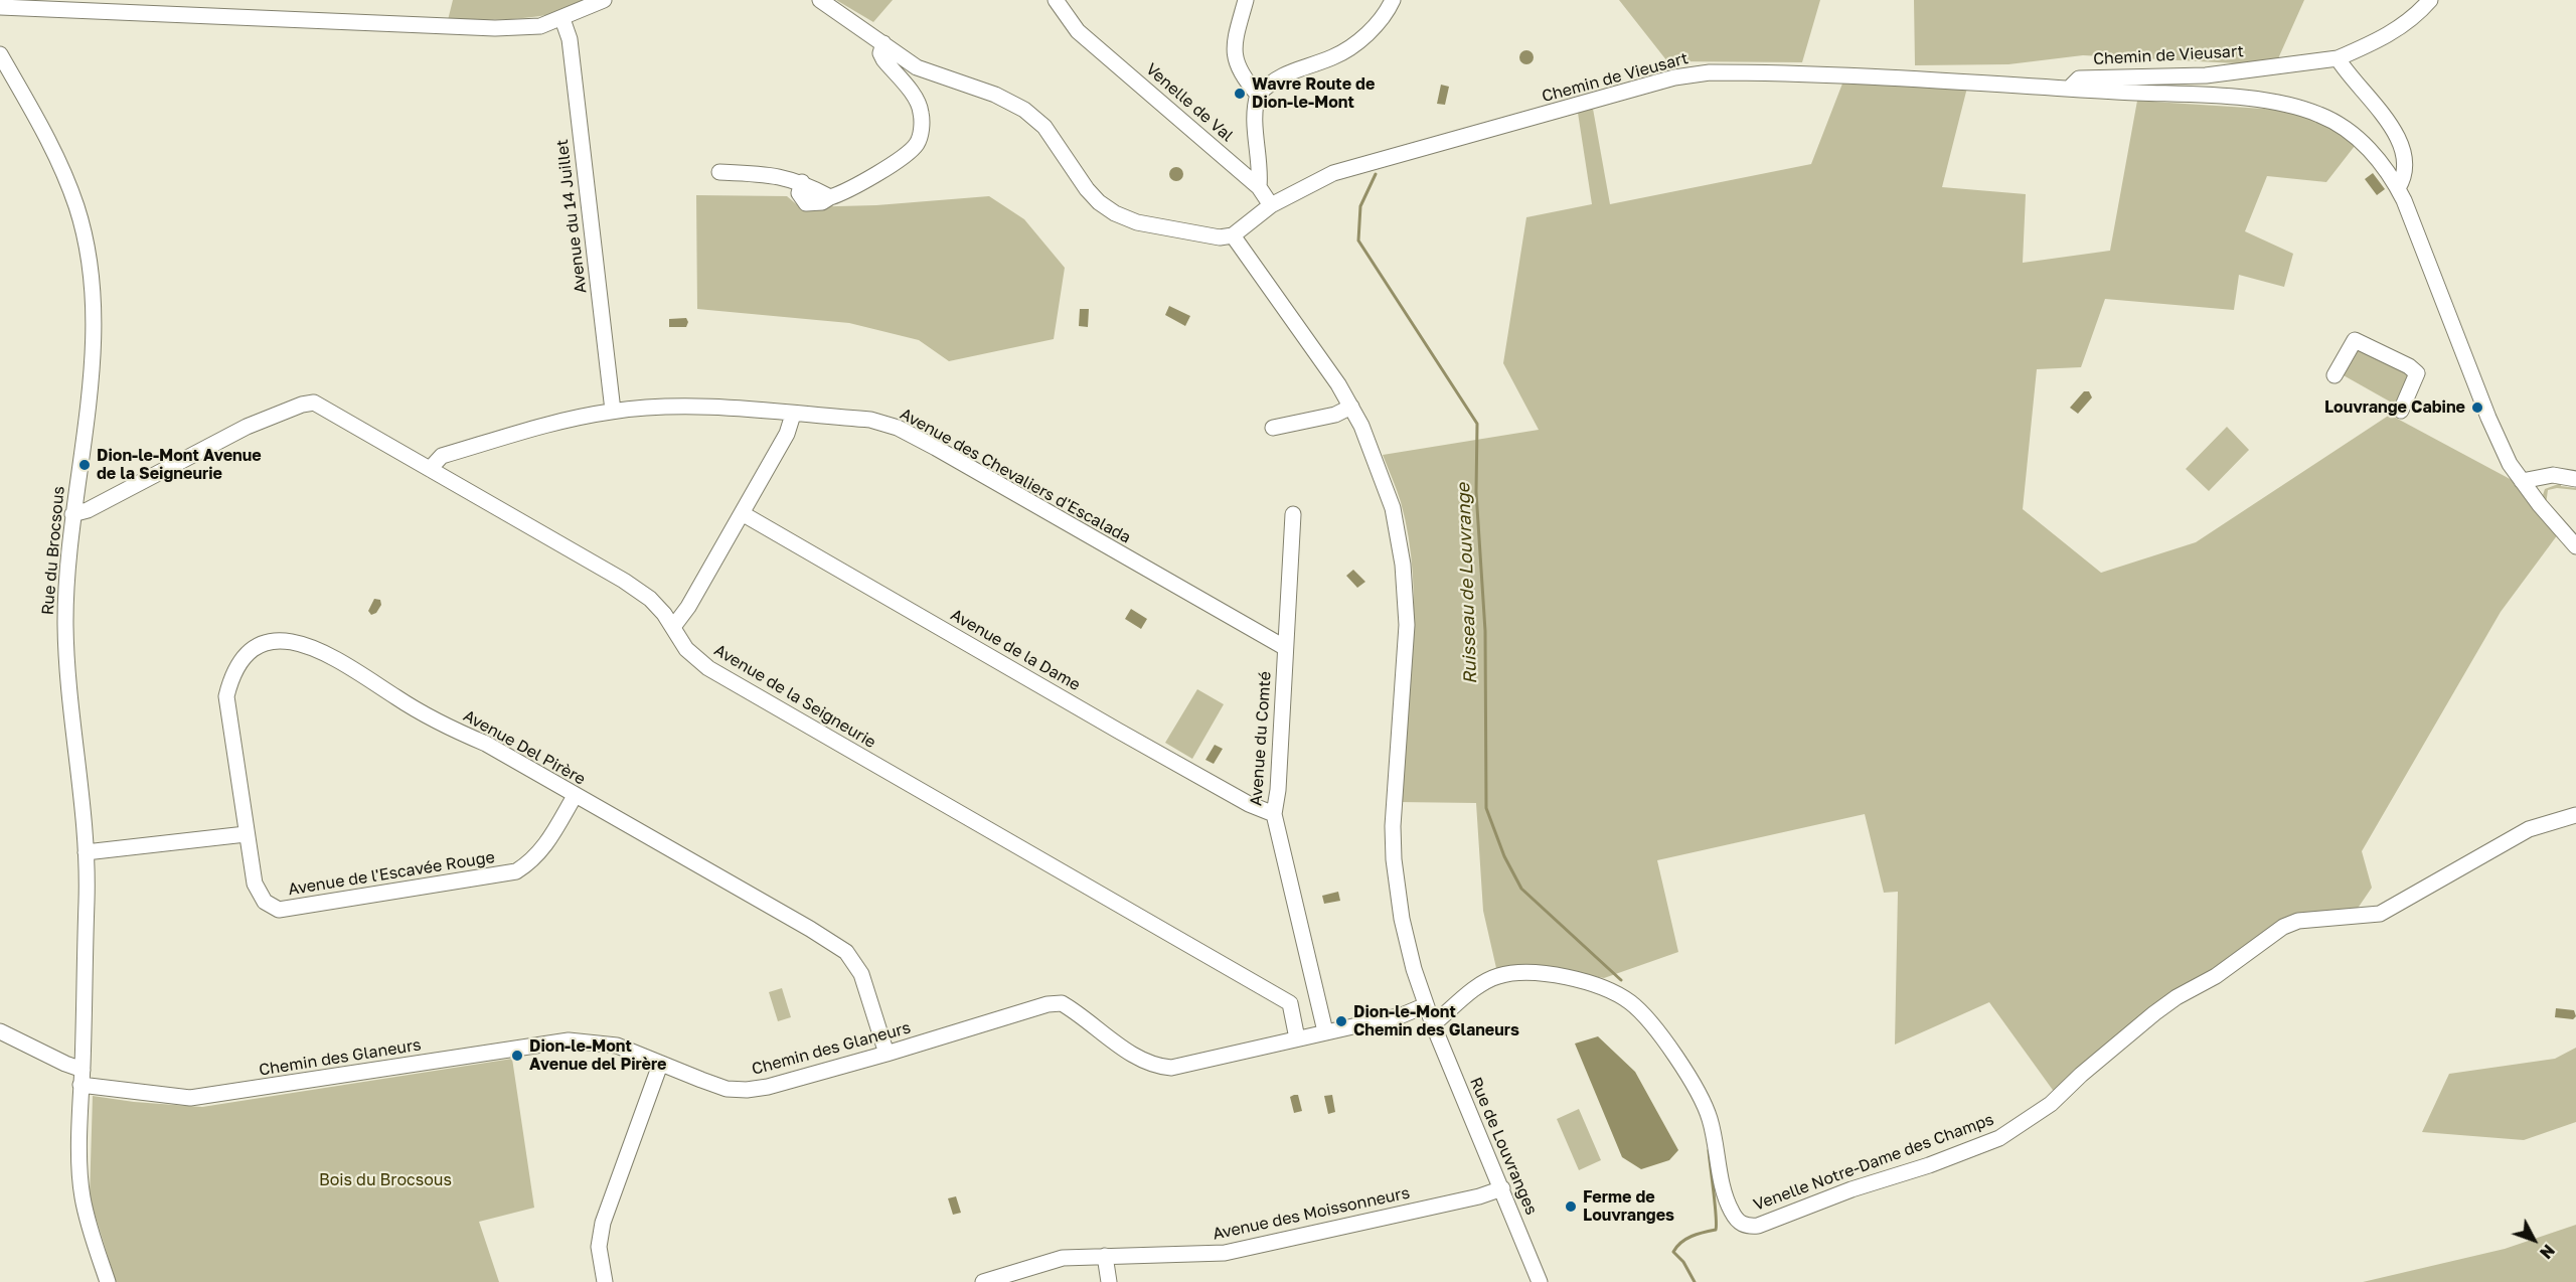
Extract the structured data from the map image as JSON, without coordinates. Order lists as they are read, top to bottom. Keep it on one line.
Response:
{"streets":{"street":["Chemin de Vieusart","Venelle de Val","Avenue du 14 Juillet","Avenue des Chevaliers d'Escalada","Rue du Brocsous","Avenue de la Dame","Avenue de la Seigneurie","Avenue du Comté","Avenue Del Pirère","Avenue de l'Escavée Rouge","Chemin des Glaneurs","Rue de Louvranges","Venelle Notre-Dame des Champs","Avenue des Moissonneurs"]},"crossings":[["Chemin de Vieusart","Venelle de Val"],["Chemin de Vieusart","Rue de Louvranges"],["Avenue du 14 Juillet","Avenue des Chevaliers d'Escalada"],["Avenue des Chevaliers d'Escalada","Avenue de la Seigneurie"],["Avenue des Chevaliers d'Escalada","Avenue du Comté"],["Rue du Brocsous","Avenue de la Seigneurie"],["Rue du Brocsous","Chemin des Glaneurs"],["Avenue de la Dame","Avenue du Comté"],["Avenue du Comté","Chemin des Glaneurs"],["Avenue Del Pirère","Avenue de l'Escavée Rouge"],["Avenue Del Pirère","Chemin des Glaneurs"],["Chemin des Glaneurs","Rue de Louvranges"],["Rue de Louvranges","Venelle Notre-Dame des Champs"],["Rue de Louvranges","Avenue des Moissonneurs"]],"water":["Ruisseau de Louvrange"],"parks":["Bois du Brocsous"],"places":["Wavre Route de Dion-le-Mont","Louvrange Cabine","Dion-le-Mont Avenue de la Seigneurie","Dion-le-Mont Chemin des Glaneurs","Dion-le-Mont Avenue del Pirère","Ferme de Louvranges"],"north":"bottom right"}
